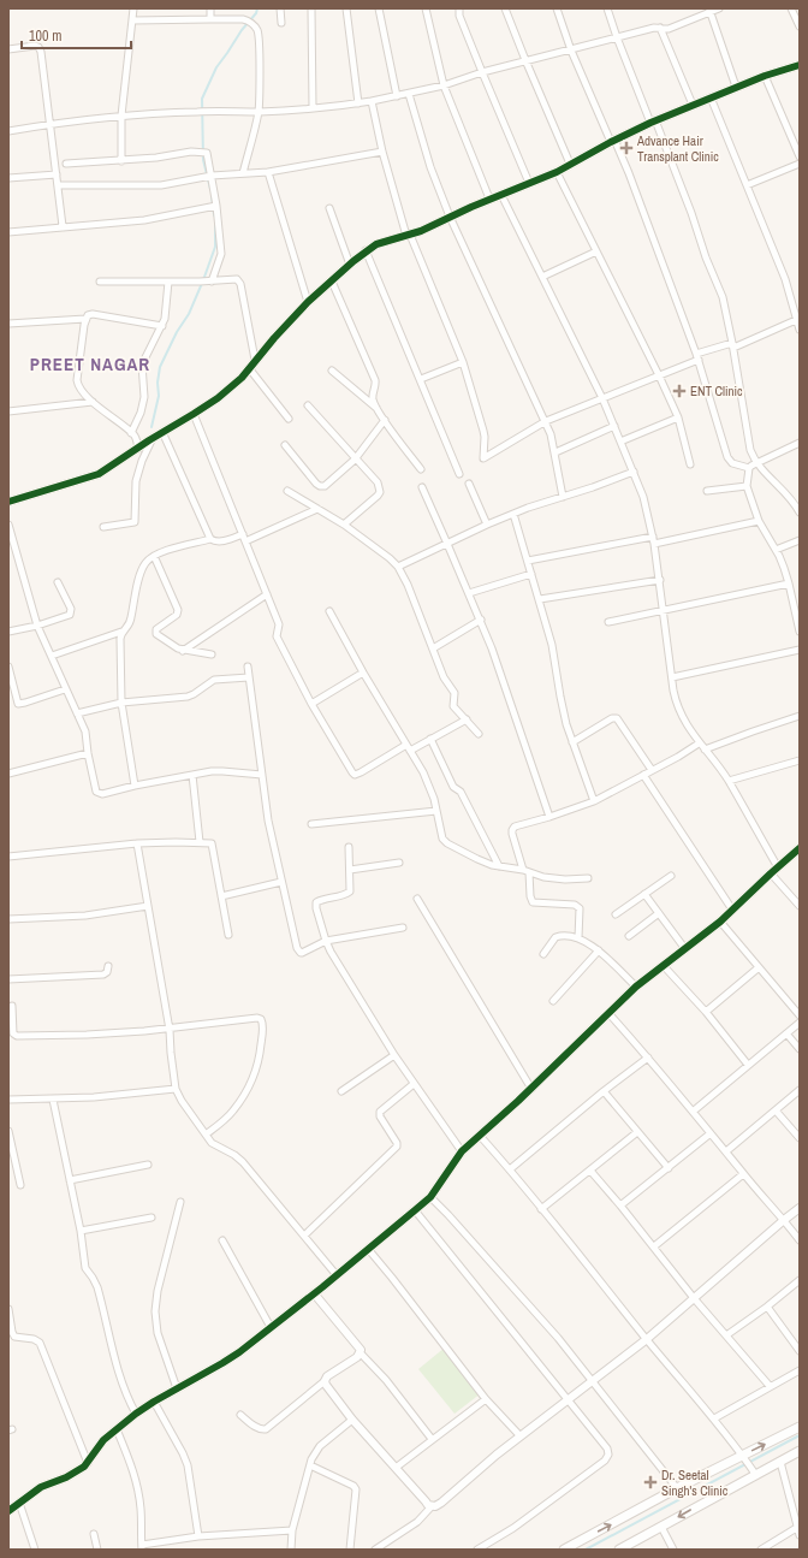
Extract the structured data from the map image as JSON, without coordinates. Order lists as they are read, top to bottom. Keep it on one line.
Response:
{"districts":["PREET NAGAR"],"places":{"health":["Advance Hair Transplant Clinic","ENT Clinic","Dr. Seetal Singh's Clinic"]},"scale_bar":"100 m"}
